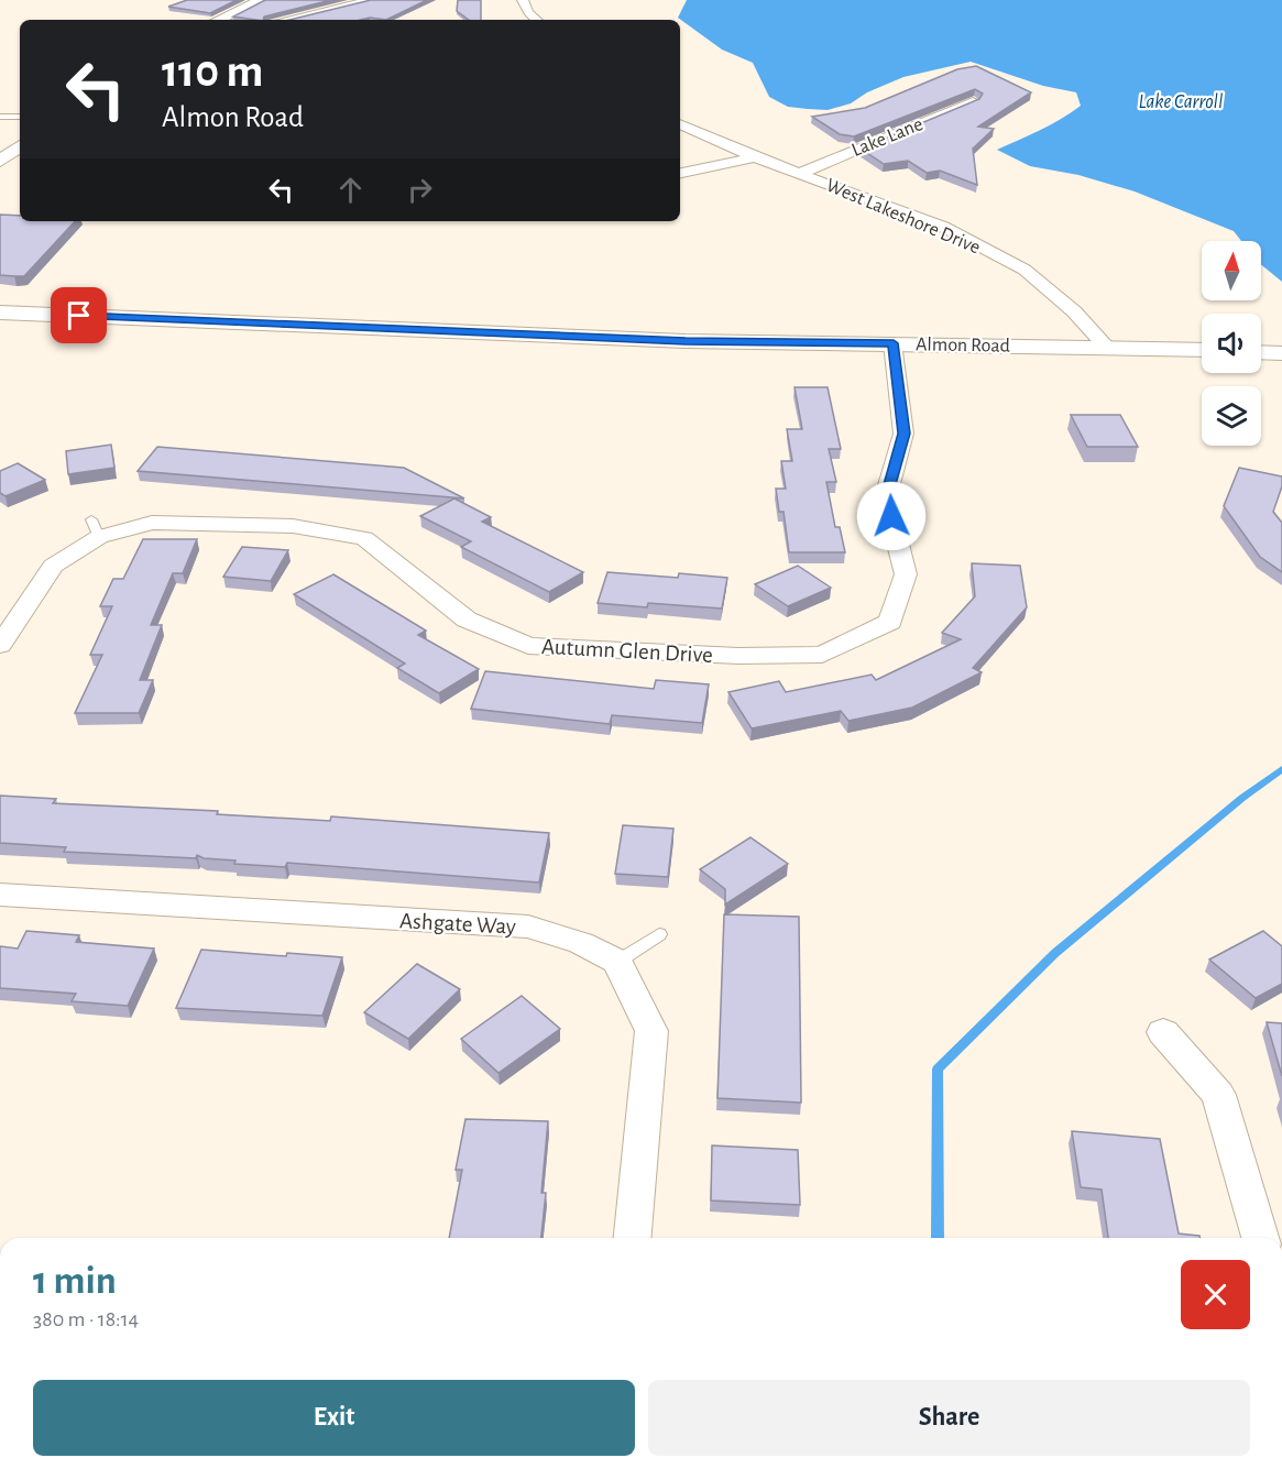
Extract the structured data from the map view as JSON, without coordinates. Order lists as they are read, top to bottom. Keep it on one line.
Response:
{"streets":{"street":["Lake Lane","West Lakeshore Drive","Almon Road","Autumn Glen Drive","Ashgate Way"]},"crossings":[["Lake Lane","West Lakeshore Drive"],["West Lakeshore Drive","Almon Road"],["Almon Road","Autumn Glen Drive"]],"water":["Lake Carroll"],"north":"top","page":{"turn":["110 m","Almon Road"],"heading":["1 min","380 m · 18:14"],"buttons":["Exit","Share"]}}
